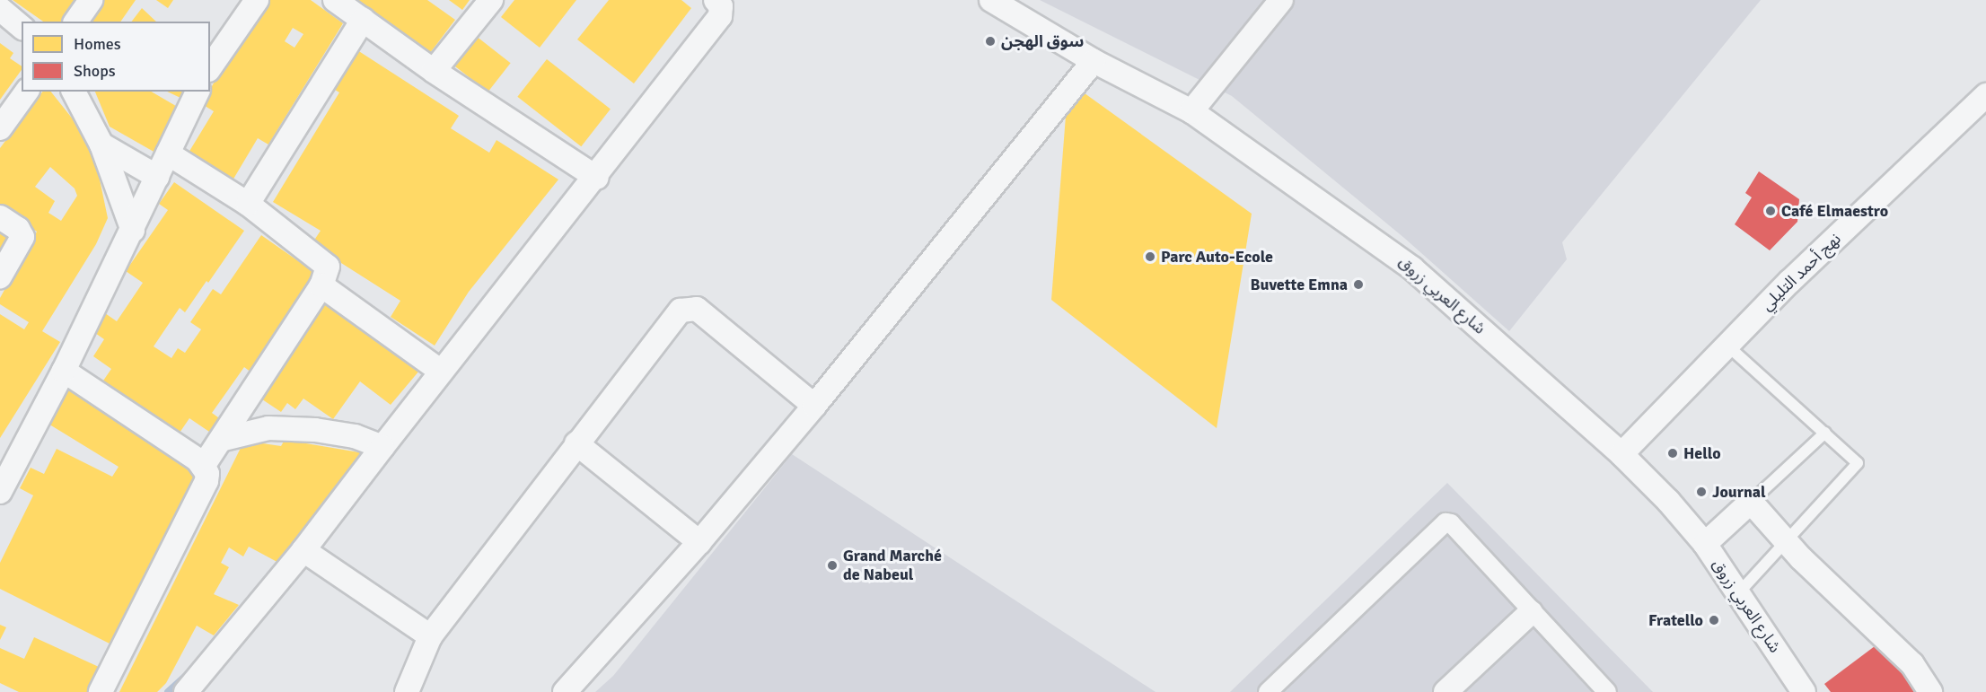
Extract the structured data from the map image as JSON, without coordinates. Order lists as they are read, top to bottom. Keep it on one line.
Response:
{"streets":{"street":["نهج أحمد التليلي","شارع العربي زروق"]},"crossings":[["نهج أحمد التليلي","شارع العربي زروق"]],"places":["سوق الهجن","Café Elmaestro","Parc Auto-Ecole","Buvette Emna","Hello","Journal","Grand Marché de Nabeul","Fratello"],"legend":["Homes","Shops"]}
